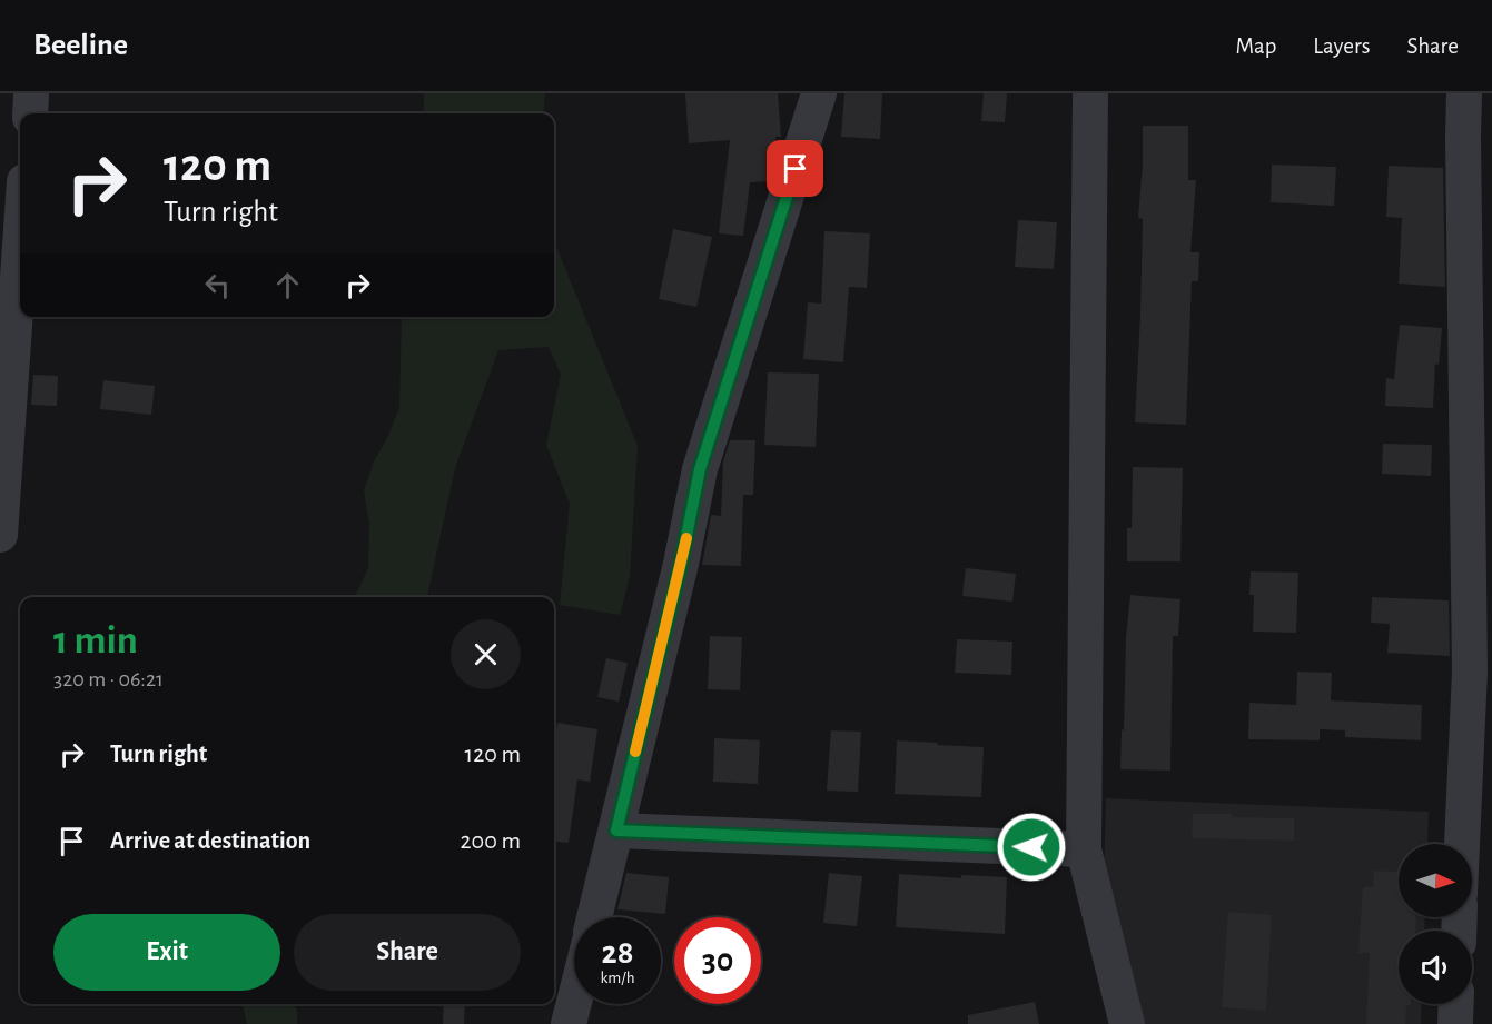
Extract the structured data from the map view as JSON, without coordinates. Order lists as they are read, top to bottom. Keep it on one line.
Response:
{"north":"right","page":{"header":"Beeline","nav":["Map","Layers","Share"],"turn":["120 m","Turn right"],"heading":["1 min","320 m · 06:21"],"list":[{"name":"Turn right","value":"120 m"},{"name":"Arrive at destination","value":"200 m"}],"buttons":["Exit","Share"],"speed":"28 km/h","limit":"30"}}
